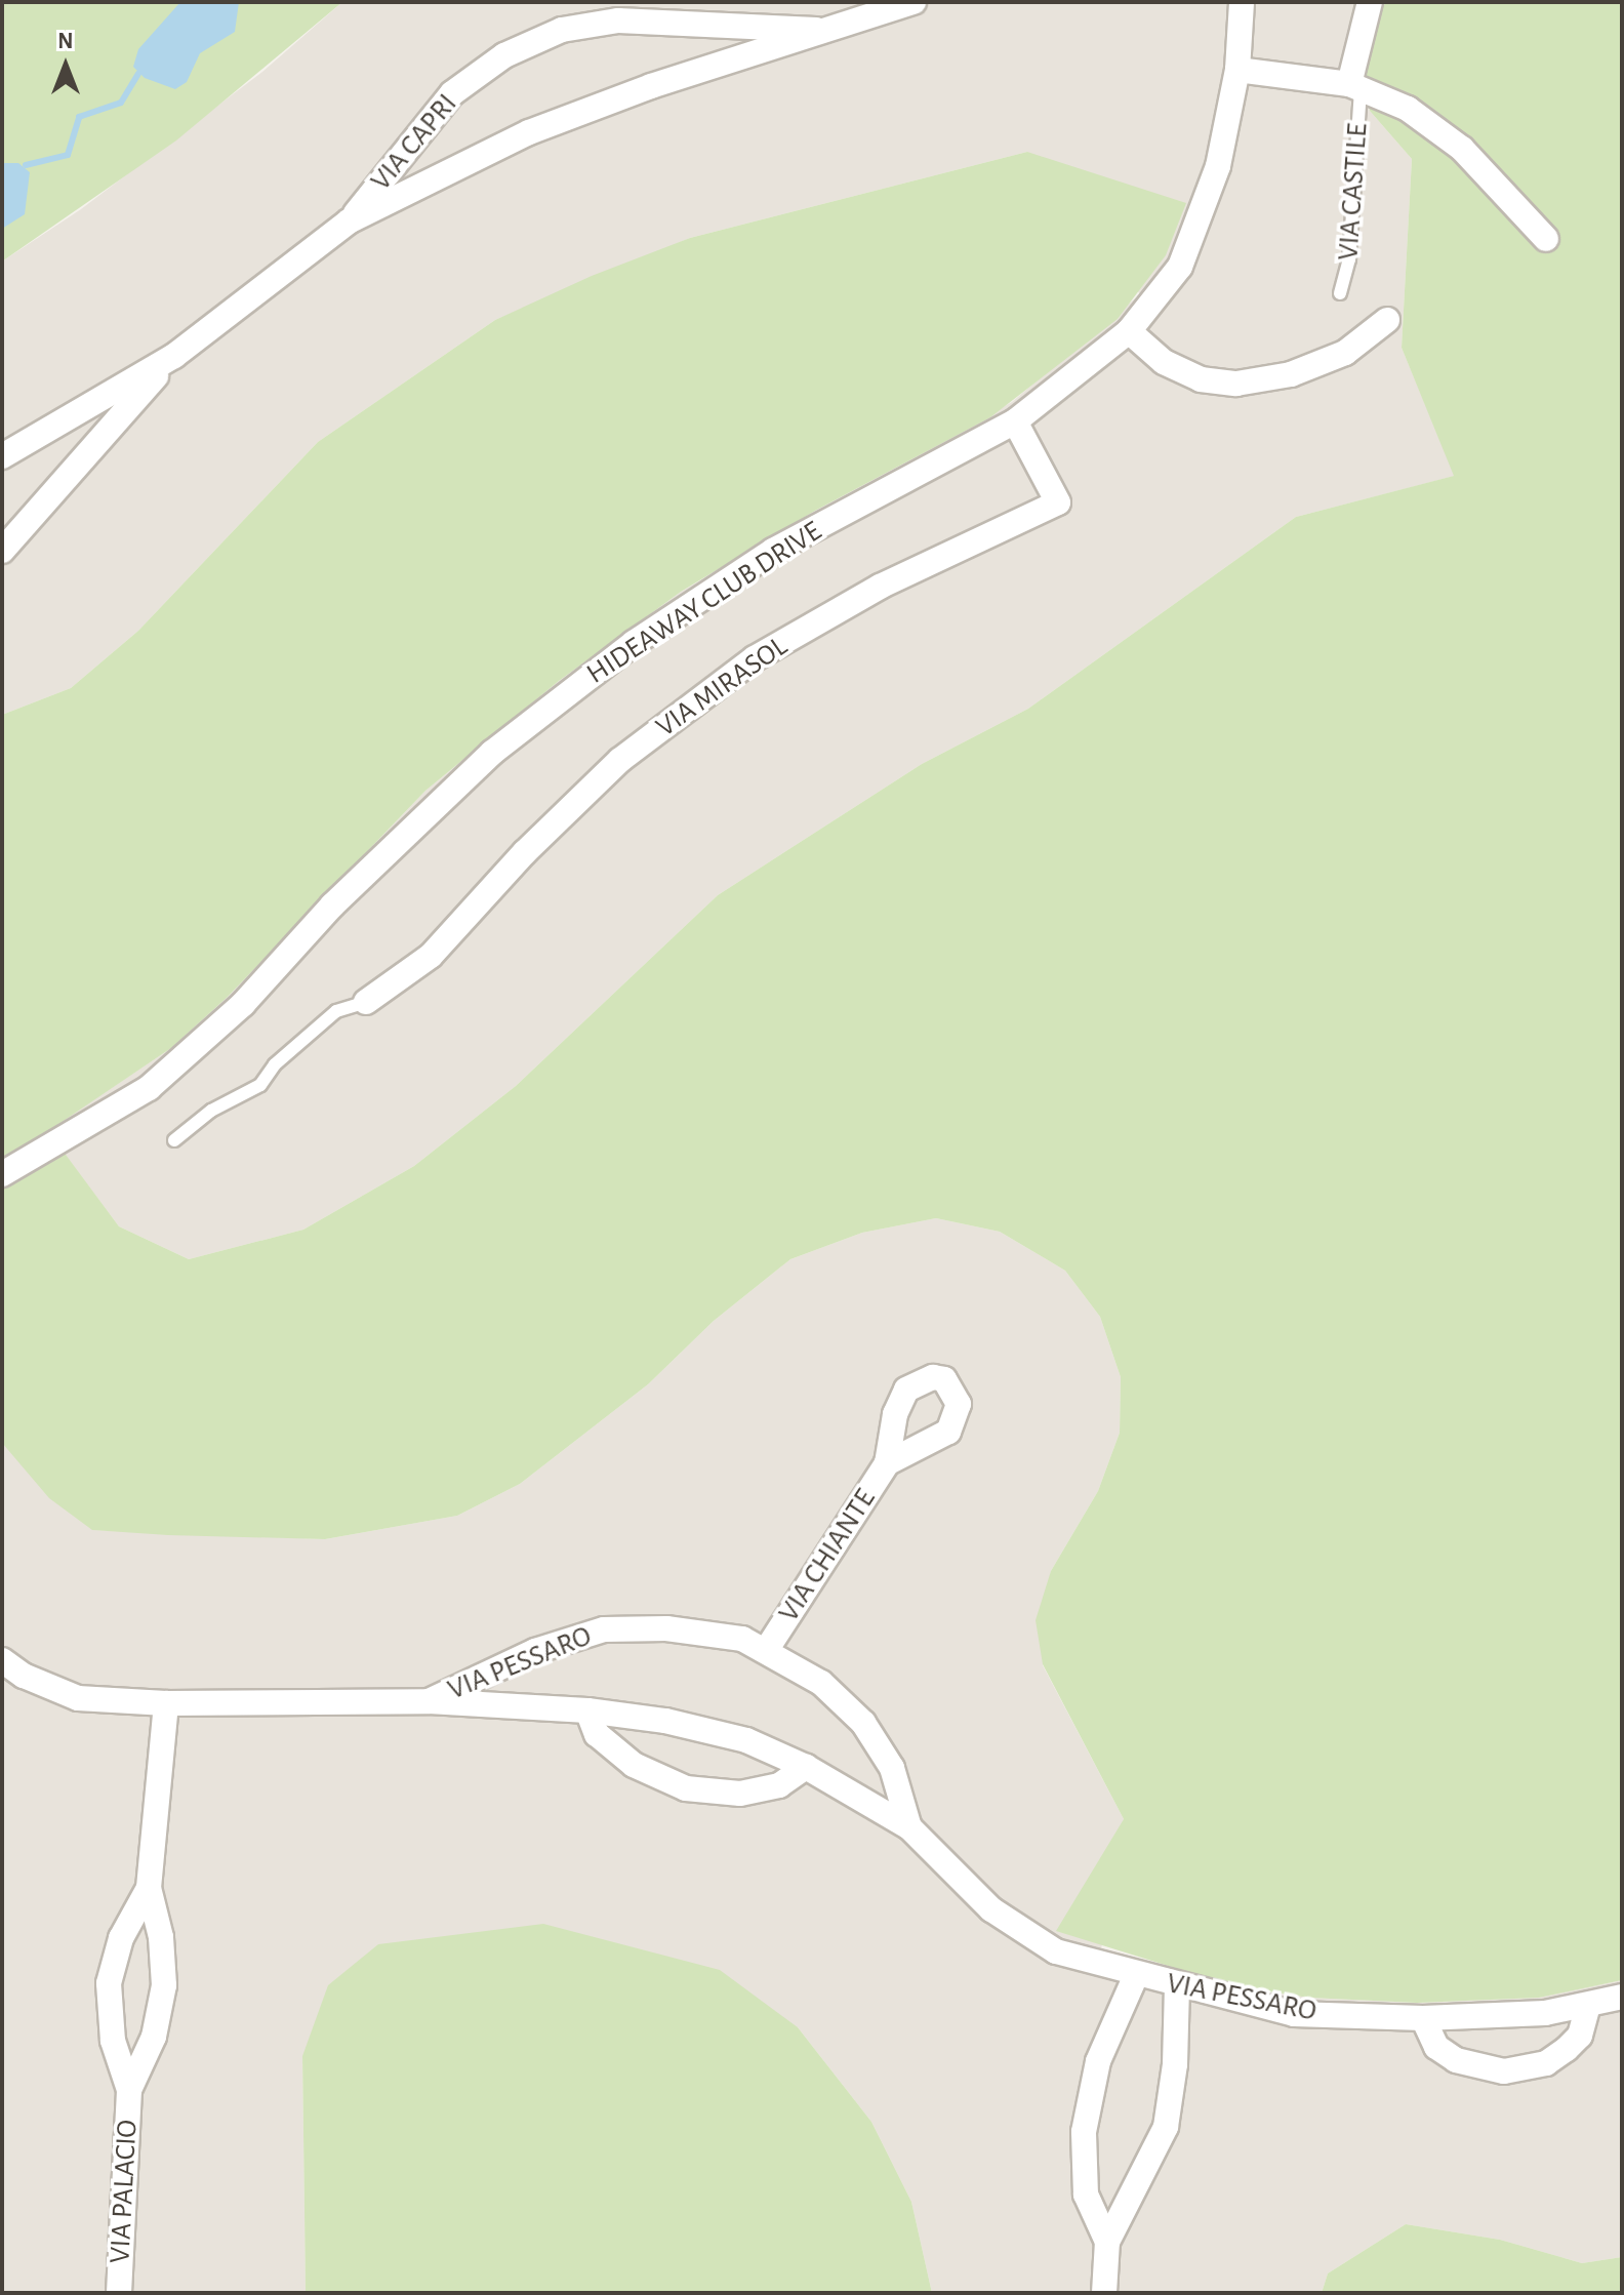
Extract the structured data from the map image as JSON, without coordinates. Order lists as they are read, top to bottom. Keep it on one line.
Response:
{"streets":{"street":["VIA CAPRI","VIA CASTILE","HIDEAWAY CLUB DRIVE","VIA MIRASOL","VIA CHIANTE","VIA PESSARO","VIA PALACIO"]},"crossings":[["HIDEAWAY CLUB DRIVE","VIA MIRASOL"],["VIA CHIANTE","VIA PESSARO"],["VIA PESSARO","VIA PALACIO"]],"north":"top"}
